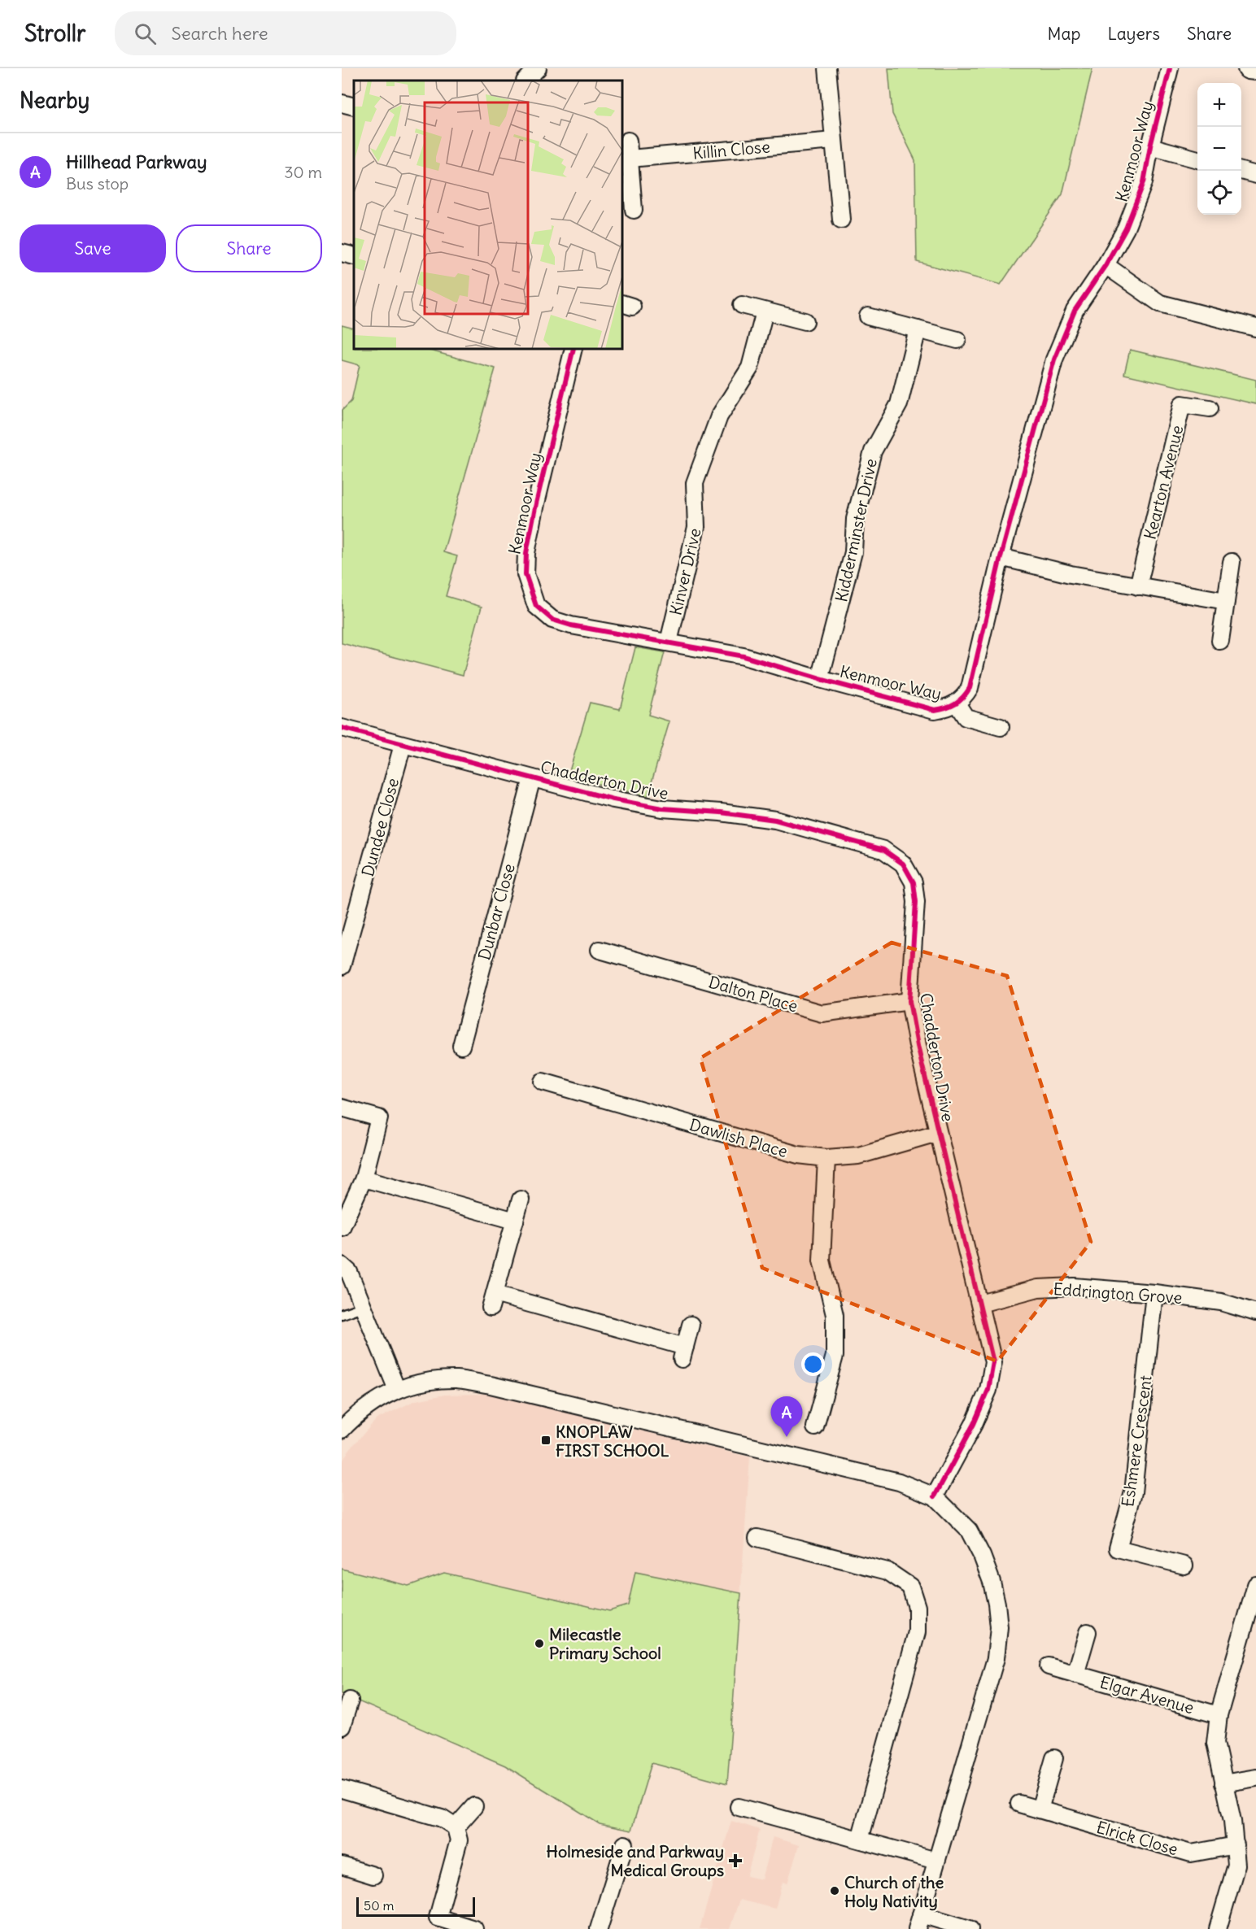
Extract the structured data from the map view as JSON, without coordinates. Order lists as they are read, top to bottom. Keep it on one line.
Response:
{"streets":{"street":["Killin Close","Kenmoor Way","Kearton Avenue","Kidderminster Drive","Kinver Drive","Chadderton Drive","Dundee Close","Dunbar Close","Dalton Place","Dawlish Place","Eddrington Grove","Eshmere Crescent","Elgar Avenue","Elrick Close"]},"crossings":[["Kenmoor Way","Kidderminster Drive"],["Kenmoor Way","Kinver Drive"],["Chadderton Drive","Dundee Close"],["Chadderton Drive","Dunbar Close"],["Chadderton Drive","Dalton Place"],["Chadderton Drive","Dawlish Place"],["Chadderton Drive","Eddrington Grove"],["Eddrington Grove","Eshmere Crescent"]],"places":{"transit":["KNOPLAW FIRST SCHOOL"],"other":["Milecastle Primary School","Church of the Holy Nativity"],"health":["Holmeside and Parkway Medical Groups"]},"scale_bar":"50 m","page":{"header":"Strollr","search":"Search here","nav":["Map","Layers","Share"],"heading":"Nearby","map_buttons":["+","−"],"list":[{"mark":"A","name":"Hillhead Parkway","note":"Bus stop","value":"30 m"}],"buttons":["Save","Share"],"pins":"A","scale":"50 m"}}
